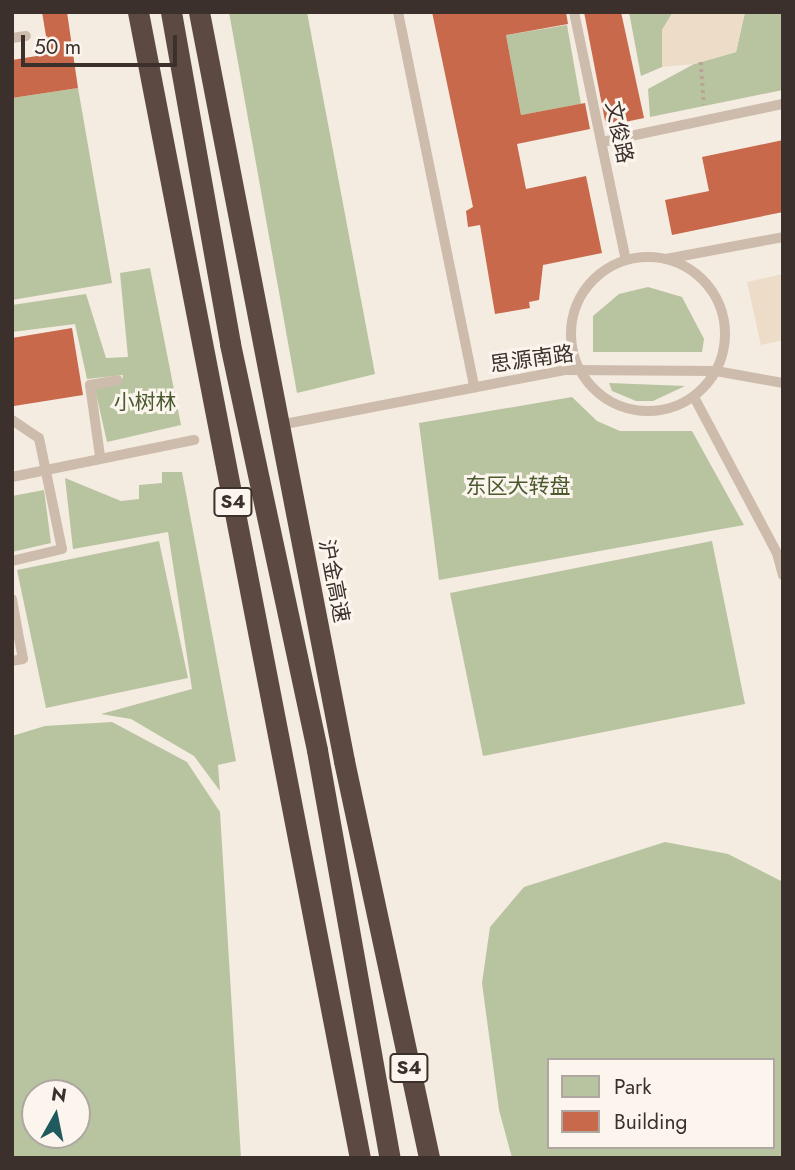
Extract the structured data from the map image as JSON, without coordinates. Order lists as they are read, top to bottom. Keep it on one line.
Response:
{"streets":{"highway":["S4","沪金高速"],"lane":["文俊路","思源南路"]},"crossings":[["文俊路","思源南路"]],"parks":["小树林","东区大转盘"],"legend":["Park","Building"],"scale_bar":"50 m","north":"top"}
